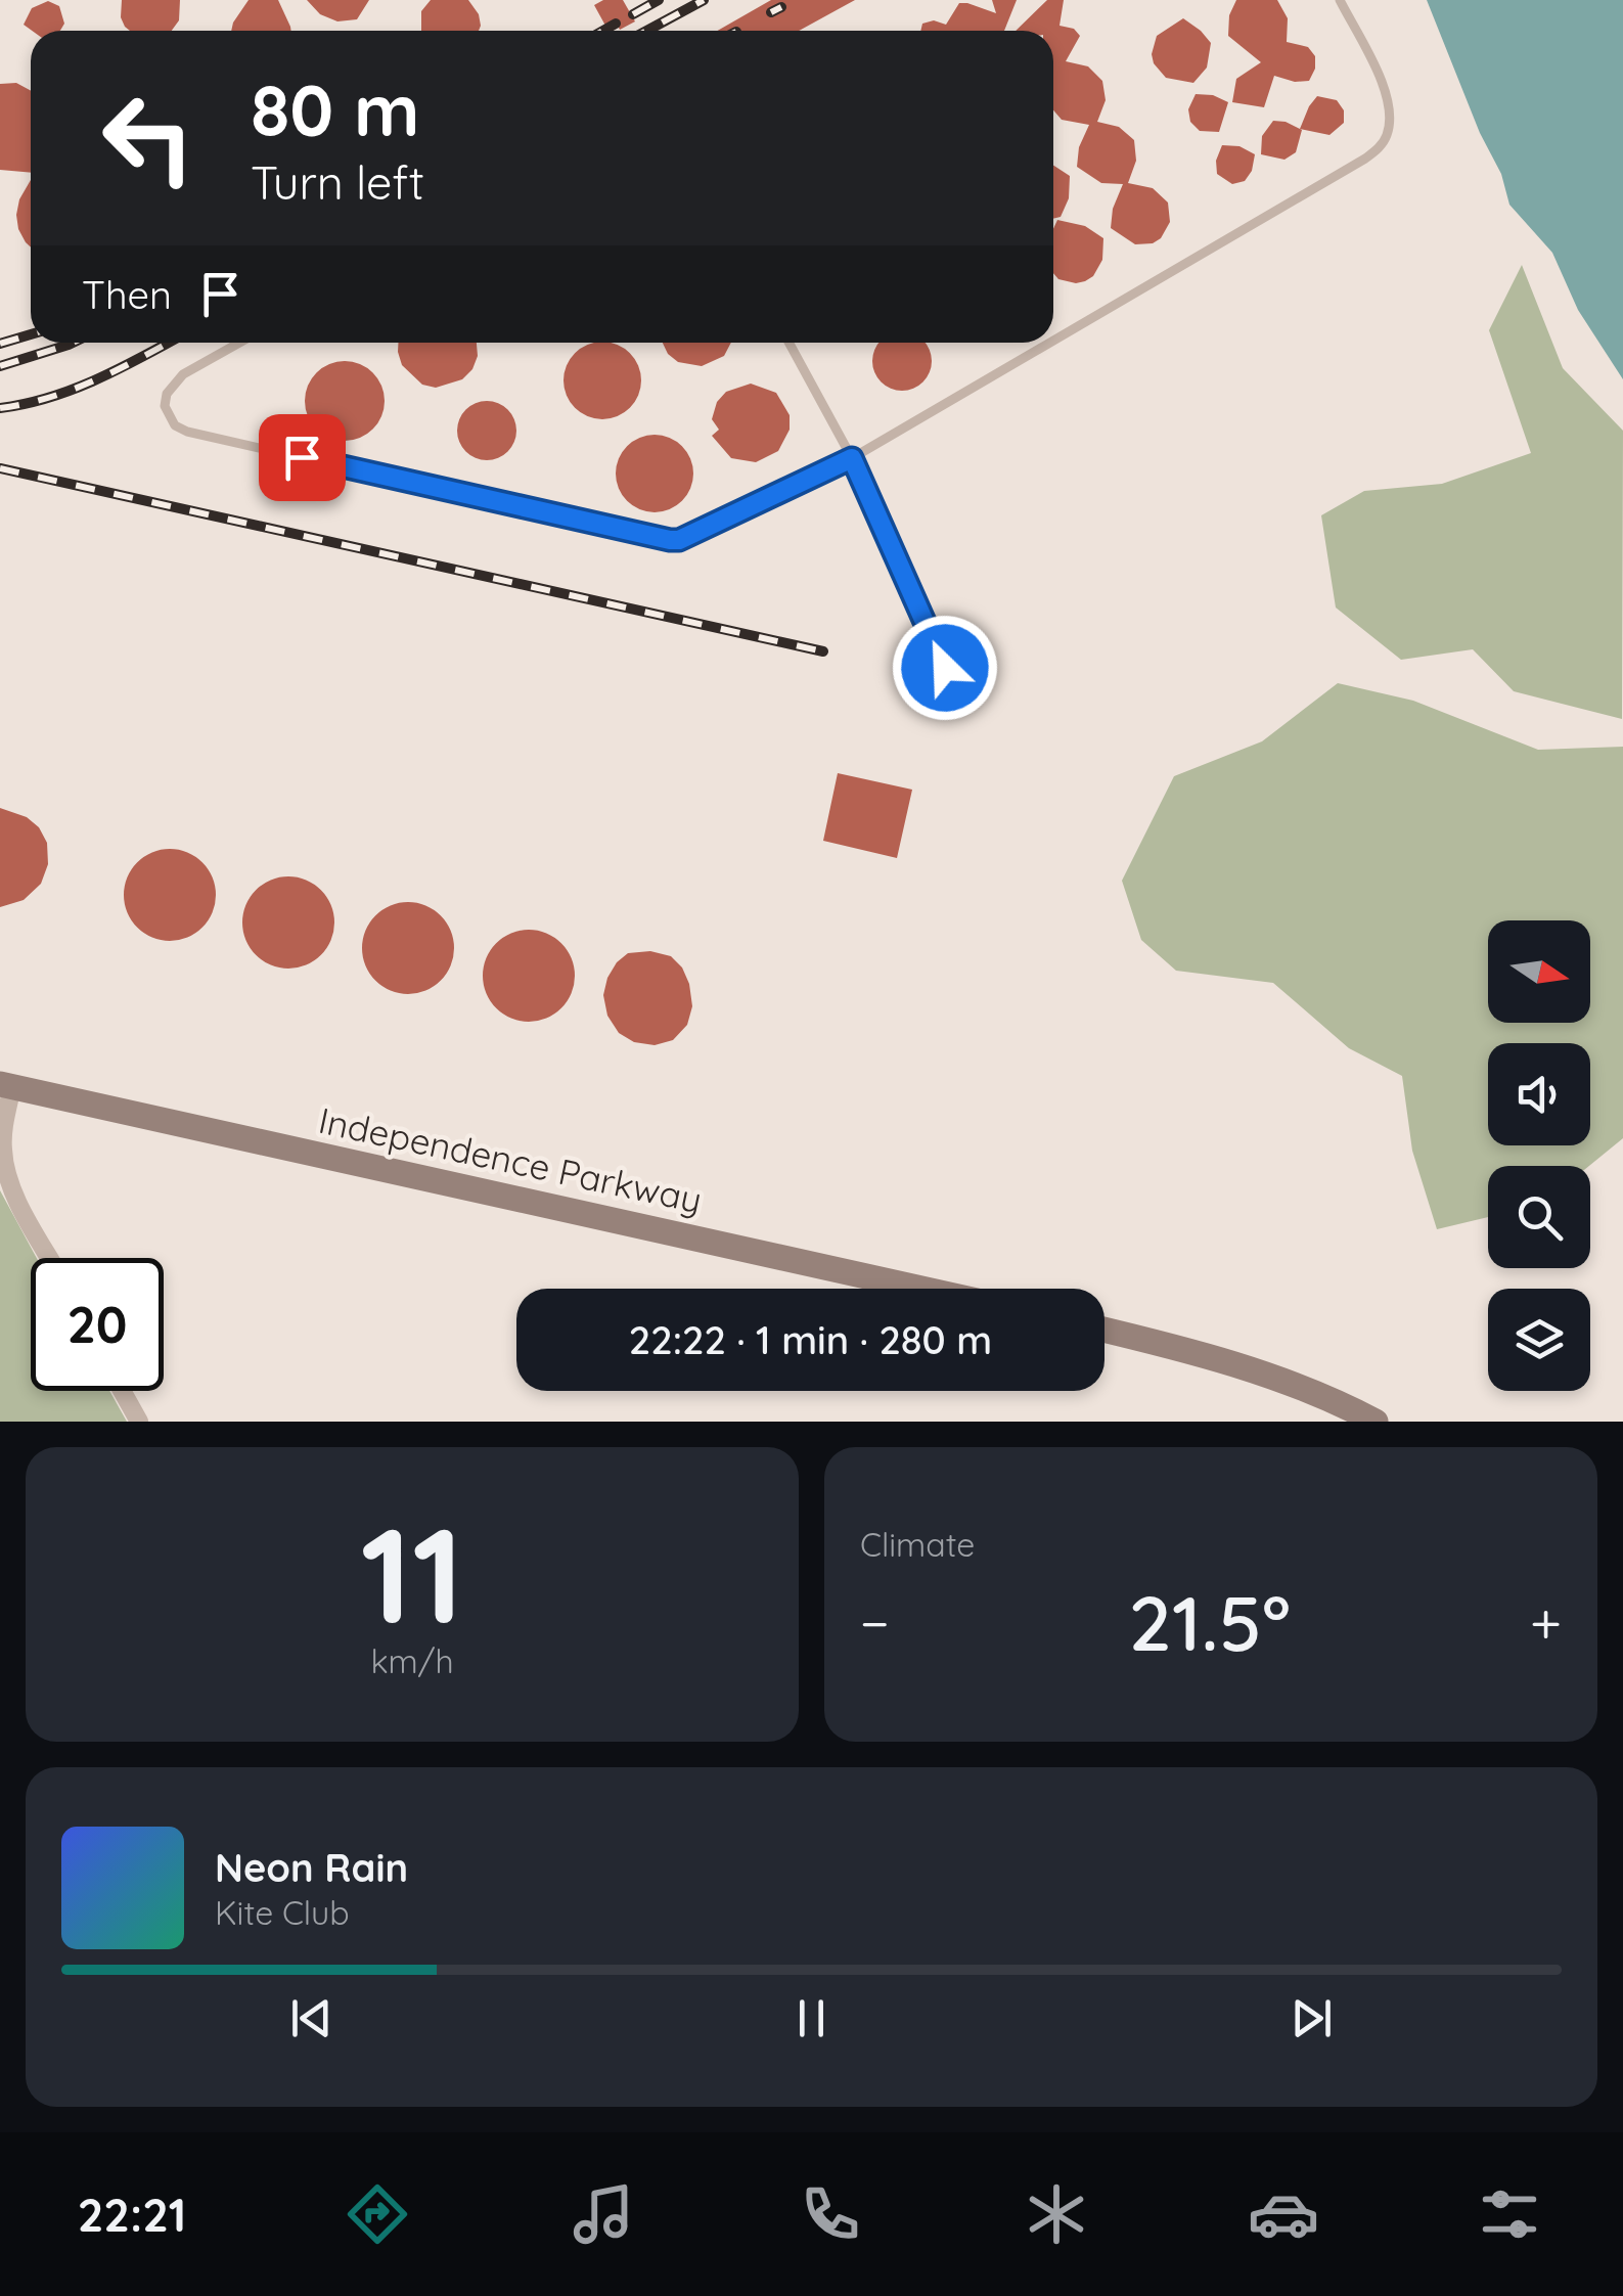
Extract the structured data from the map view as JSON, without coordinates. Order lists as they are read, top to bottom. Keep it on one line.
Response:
{"streets":{"main road":["Independence Parkway"]},"north":"right","page":{"turn":["80 m","Turn left"],"then":"Then","limit":"20","trip":"22:22 · 1 min · 280 m","tile":[["11","km/h"],"Climate"],"heat":["−","21.5°","+"],"song":["Neon Rain","Kite Club"],"tabs":"22:21"}}
